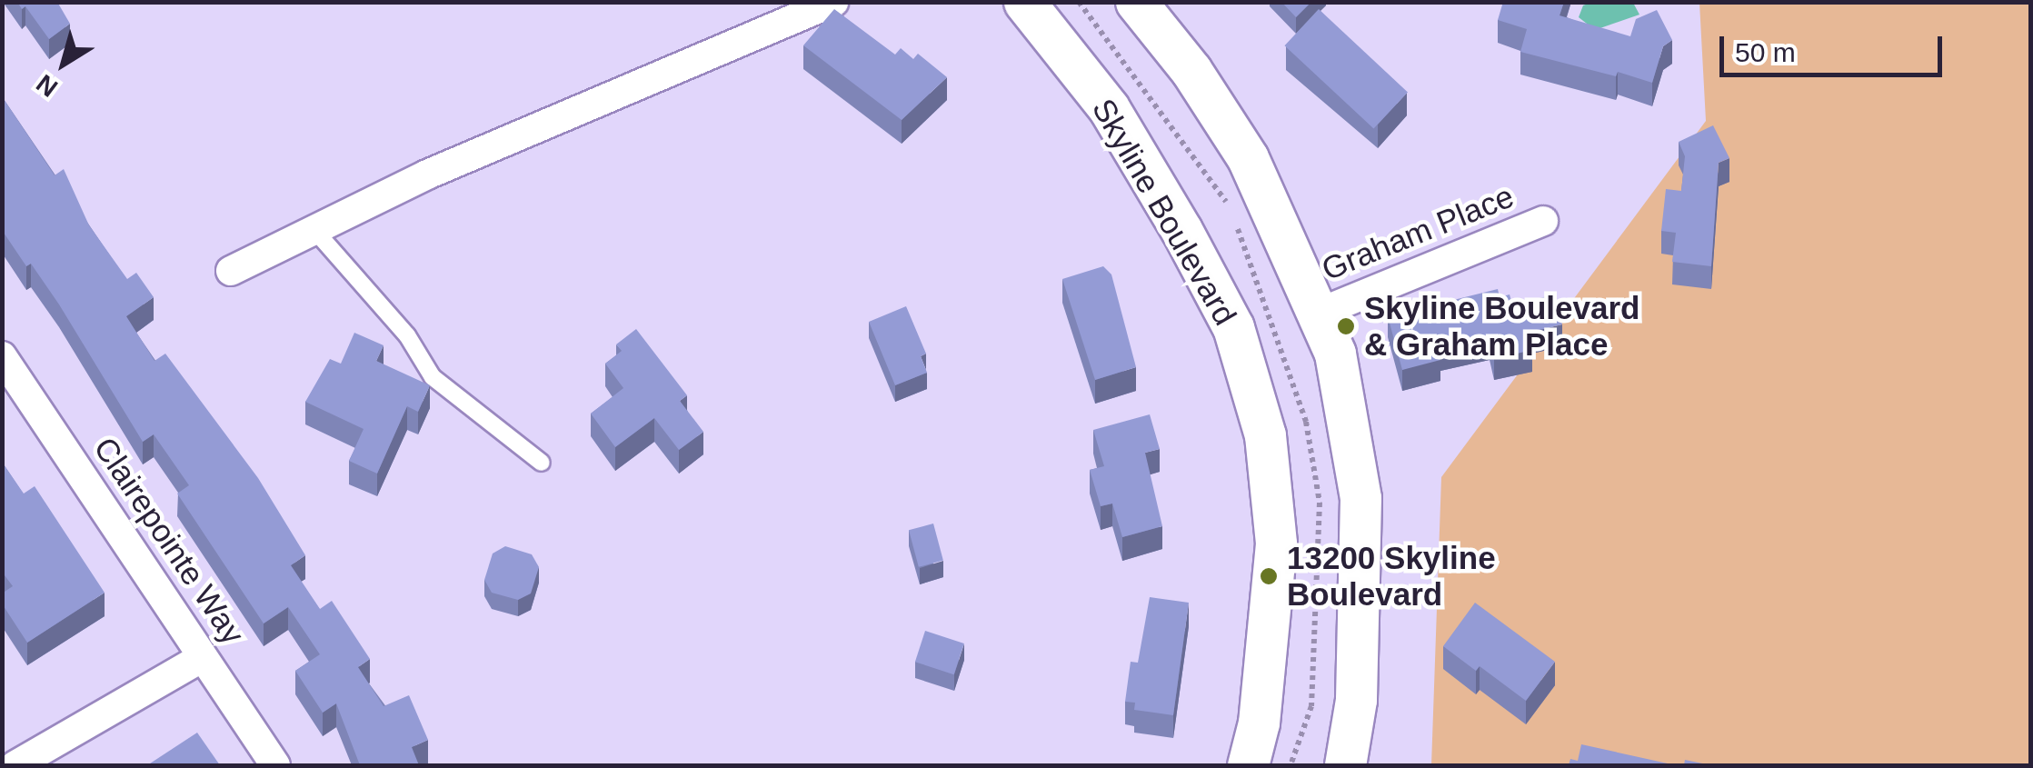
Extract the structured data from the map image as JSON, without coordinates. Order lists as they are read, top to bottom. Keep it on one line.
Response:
{"streets":{"main road":["Skyline Boulevard"],"street":["Graham Place","Clairepointe Way"]},"places":["Skyline Boulevard & Graham Place","13200 Skyline Boulevard"],"scale_bar":"50 m","north":"bottom left"}
